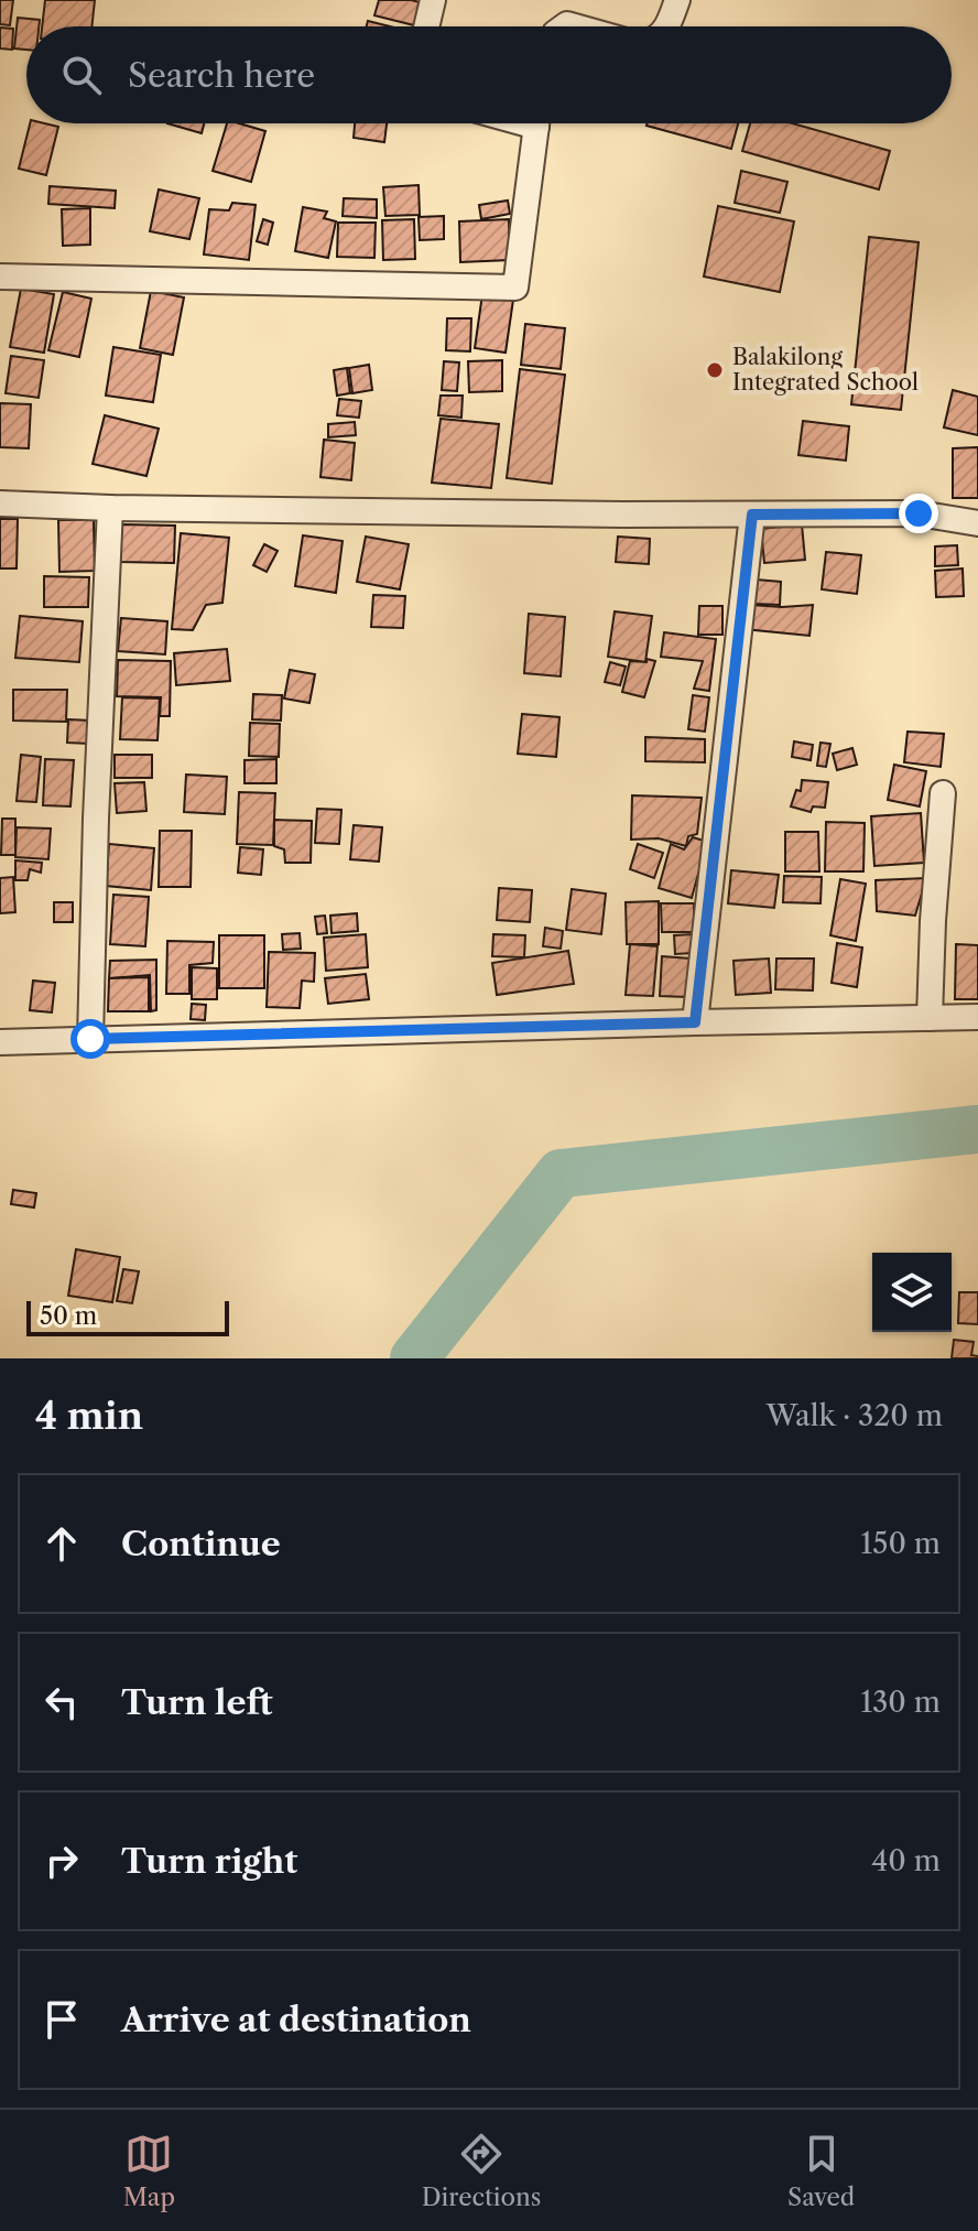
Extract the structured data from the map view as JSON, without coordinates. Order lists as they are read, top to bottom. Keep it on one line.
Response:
{"places":["Balakilong Integrated School"],"scale_bar":"50 m","page":{"search":"Search here","scale":"50 m","heading":["4 min","Walk · 320 m"],"list":[["Continue","150 m"],["Turn left","130 m"],["Turn right","40 m"],"Arrive at destination"],"nav":["Map","Directions","Saved"]}}
